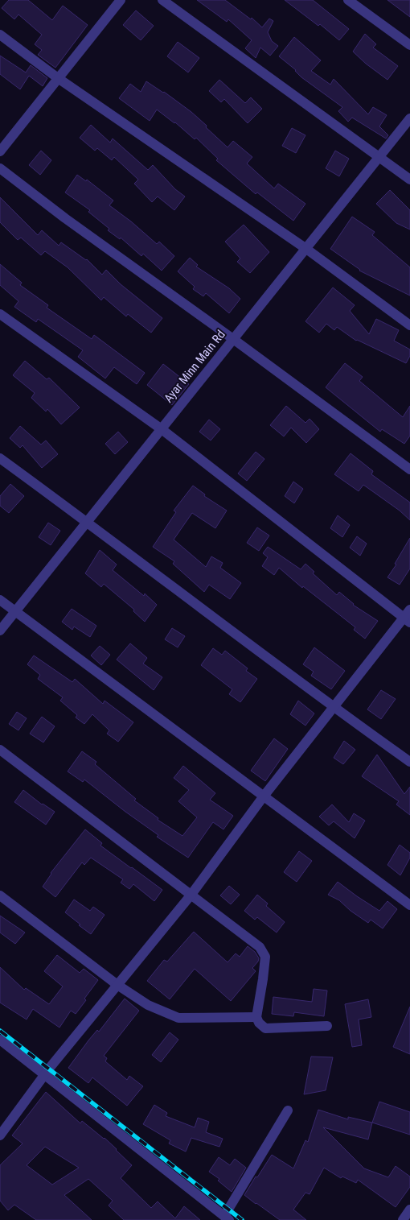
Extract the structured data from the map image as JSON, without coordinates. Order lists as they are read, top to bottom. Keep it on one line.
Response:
{"streets":{"street":["Ayar Minn Main Rd"]}}
